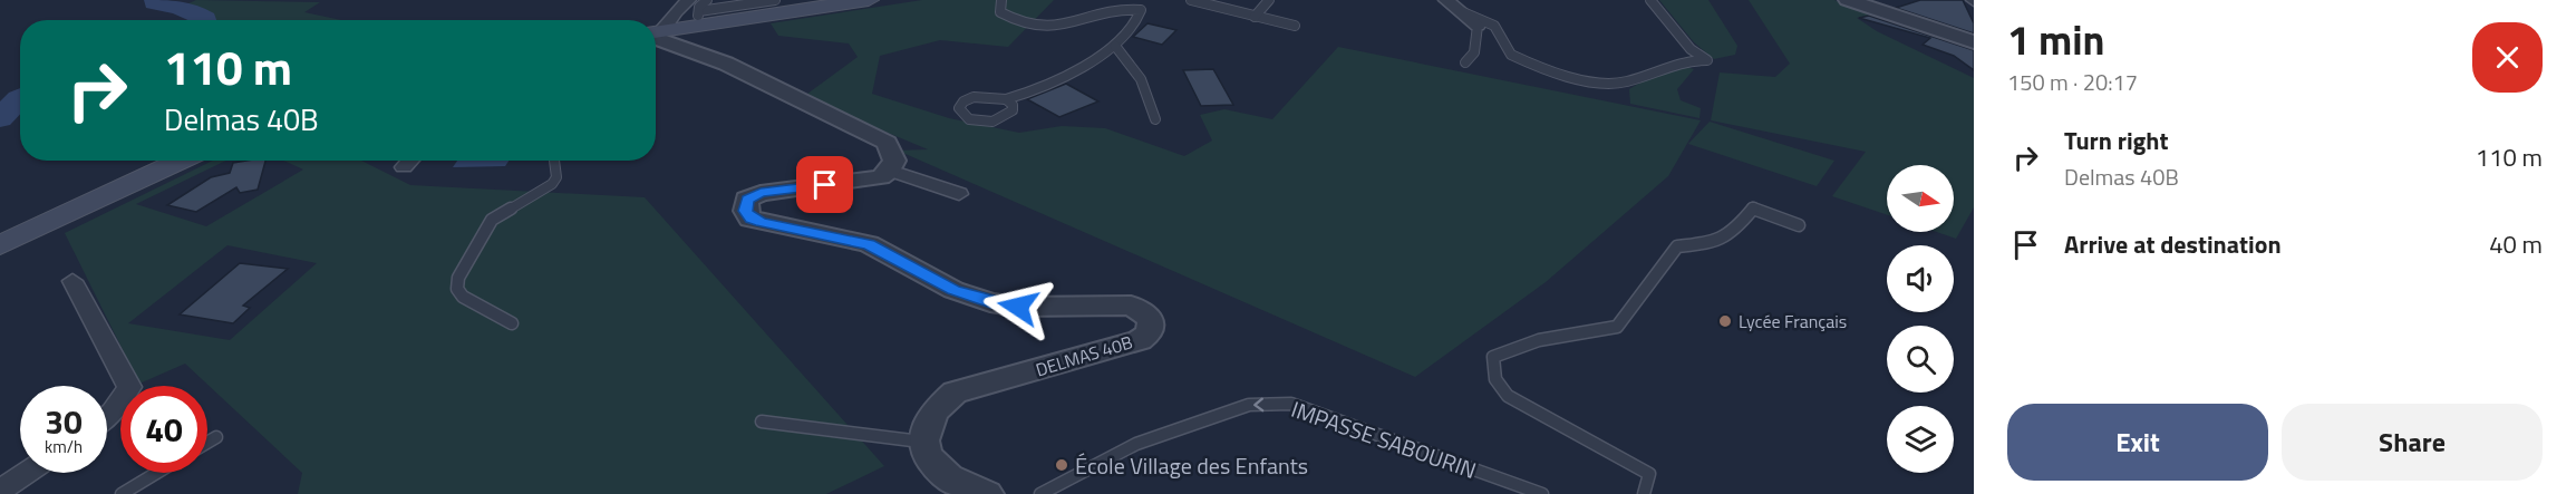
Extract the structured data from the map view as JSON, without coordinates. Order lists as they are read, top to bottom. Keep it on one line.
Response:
{"streets":{"street":["DELMAS 40B"],"lane":["IMPASSE SABOURIN"]},"one_way":["IMPASSE SABOURIN"],"places":["Lycée Français","École Village des Enfants"],"north":"right","page":{"heading":["1 min","150 m · 20:17"],"turn":["110 m","Delmas 40B"],"list":[{"name":"Turn right","note":"Delmas 40B","value":"110 m"},{"name":"Arrive at destination","value":"40 m"}],"speed":"30 km/h","limit":"40","buttons":["Exit","Share"]}}
